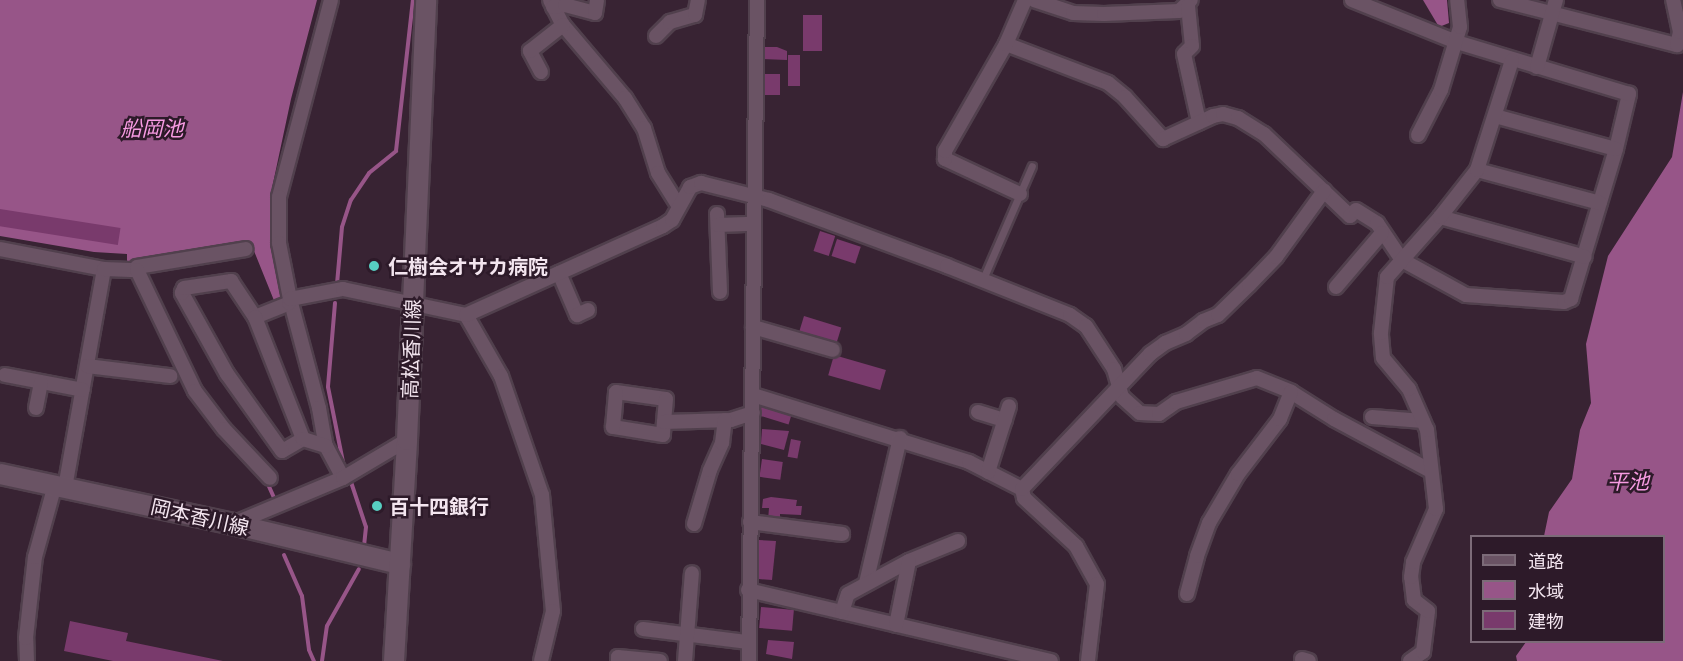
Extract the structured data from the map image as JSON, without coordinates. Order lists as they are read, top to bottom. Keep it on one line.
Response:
{"streets":{"main road":["高松香川線","岡本香川線"]},"crossings":[["高松香川線","岡本香川線"]],"water":["船岡池","平池"],"places":["仁樹会オサカ病院","百十四銀行"],"legend":["道路","水域","建物"]}
